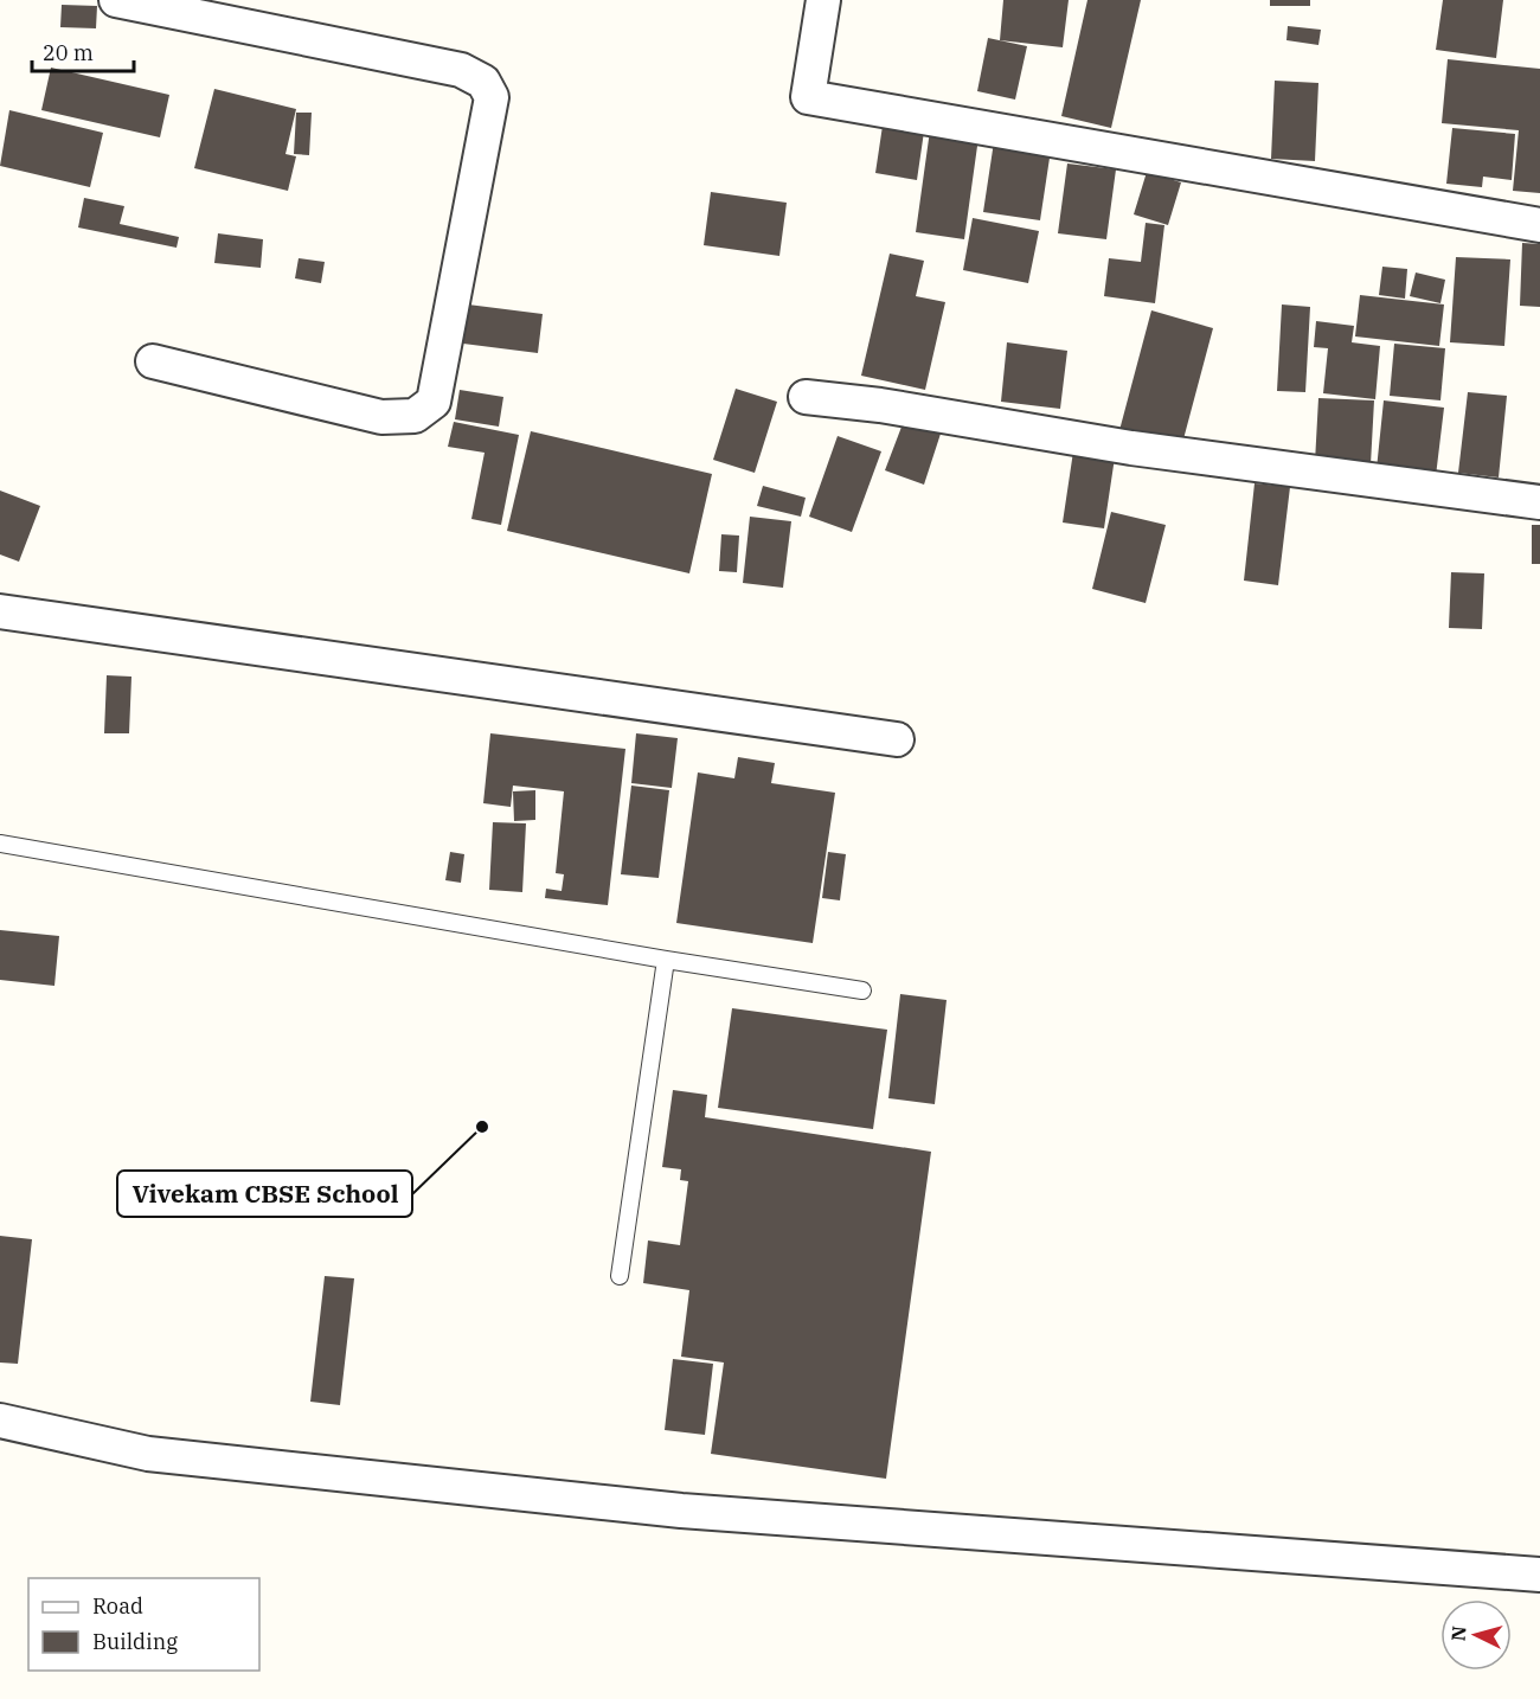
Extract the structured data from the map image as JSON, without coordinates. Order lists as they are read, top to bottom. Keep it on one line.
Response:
{"places":["Vivekam CBSE School"],"legend":["Road","Building"],"scale_bar":"20 m","north":"left"}
